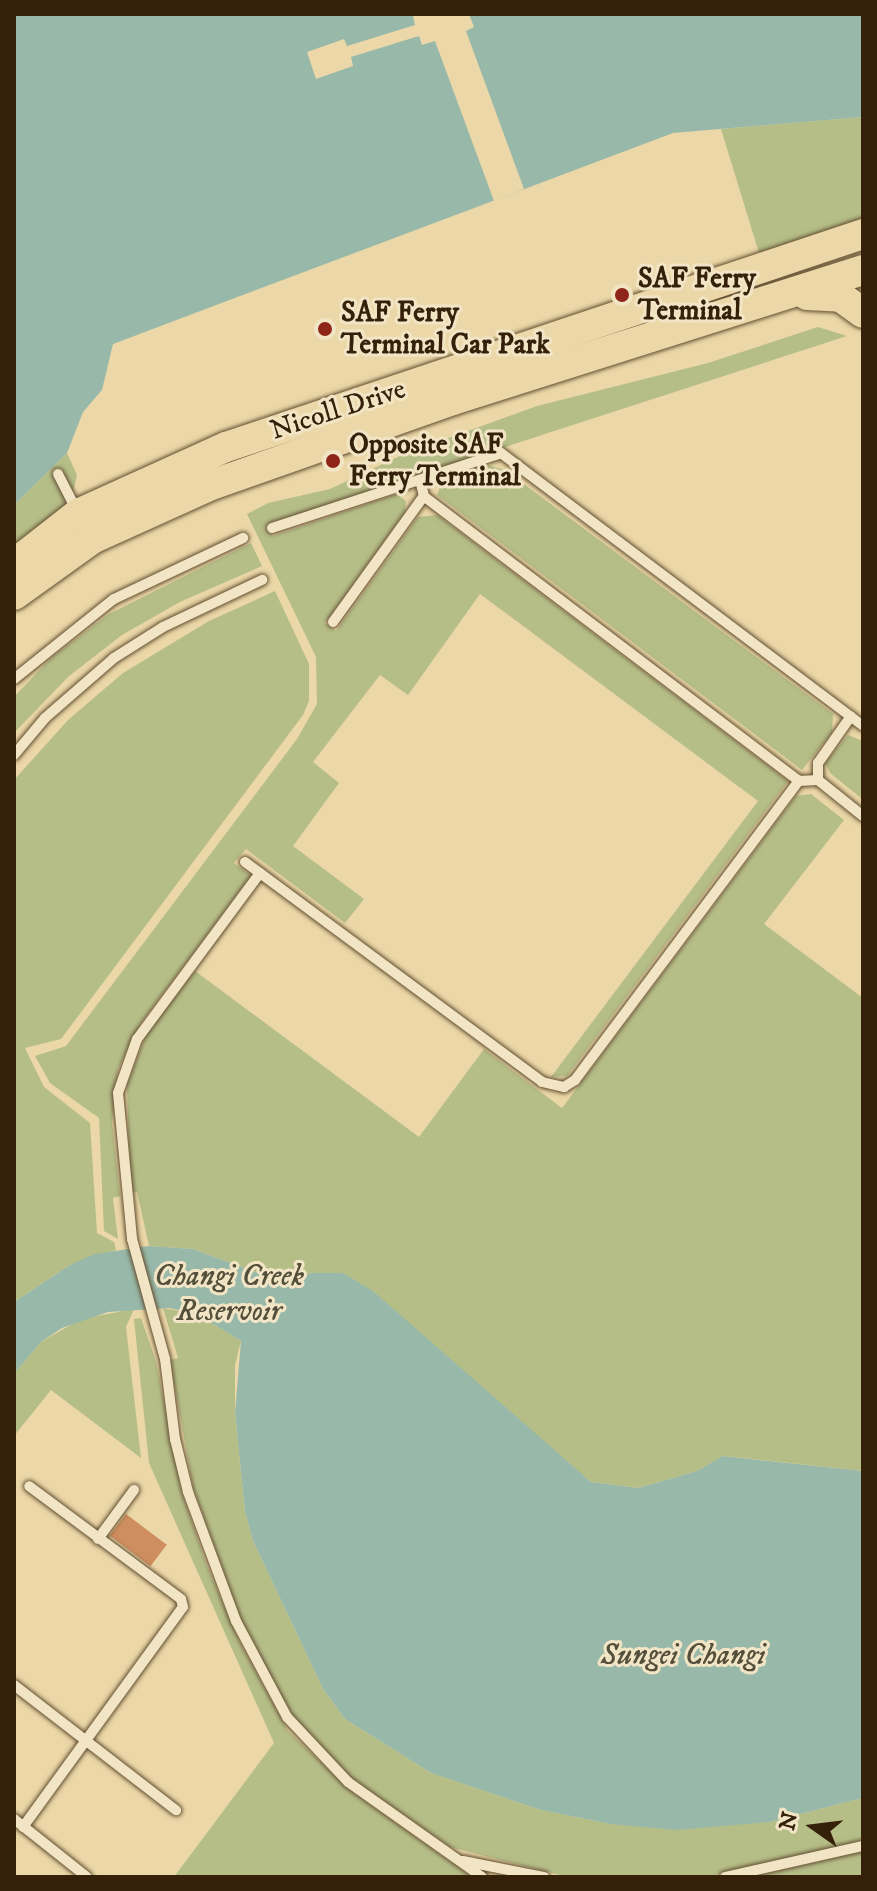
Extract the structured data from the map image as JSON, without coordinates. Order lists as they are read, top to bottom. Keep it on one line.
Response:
{"streets":{"main road":["Nicoll Drive"]},"water":["Changi Creek Reservoir","Sungei Changi"],"places":["SAF Ferry Terminal","SAF Ferry Terminal Car Park","Opposite SAF Ferry Terminal"],"north":"left"}
